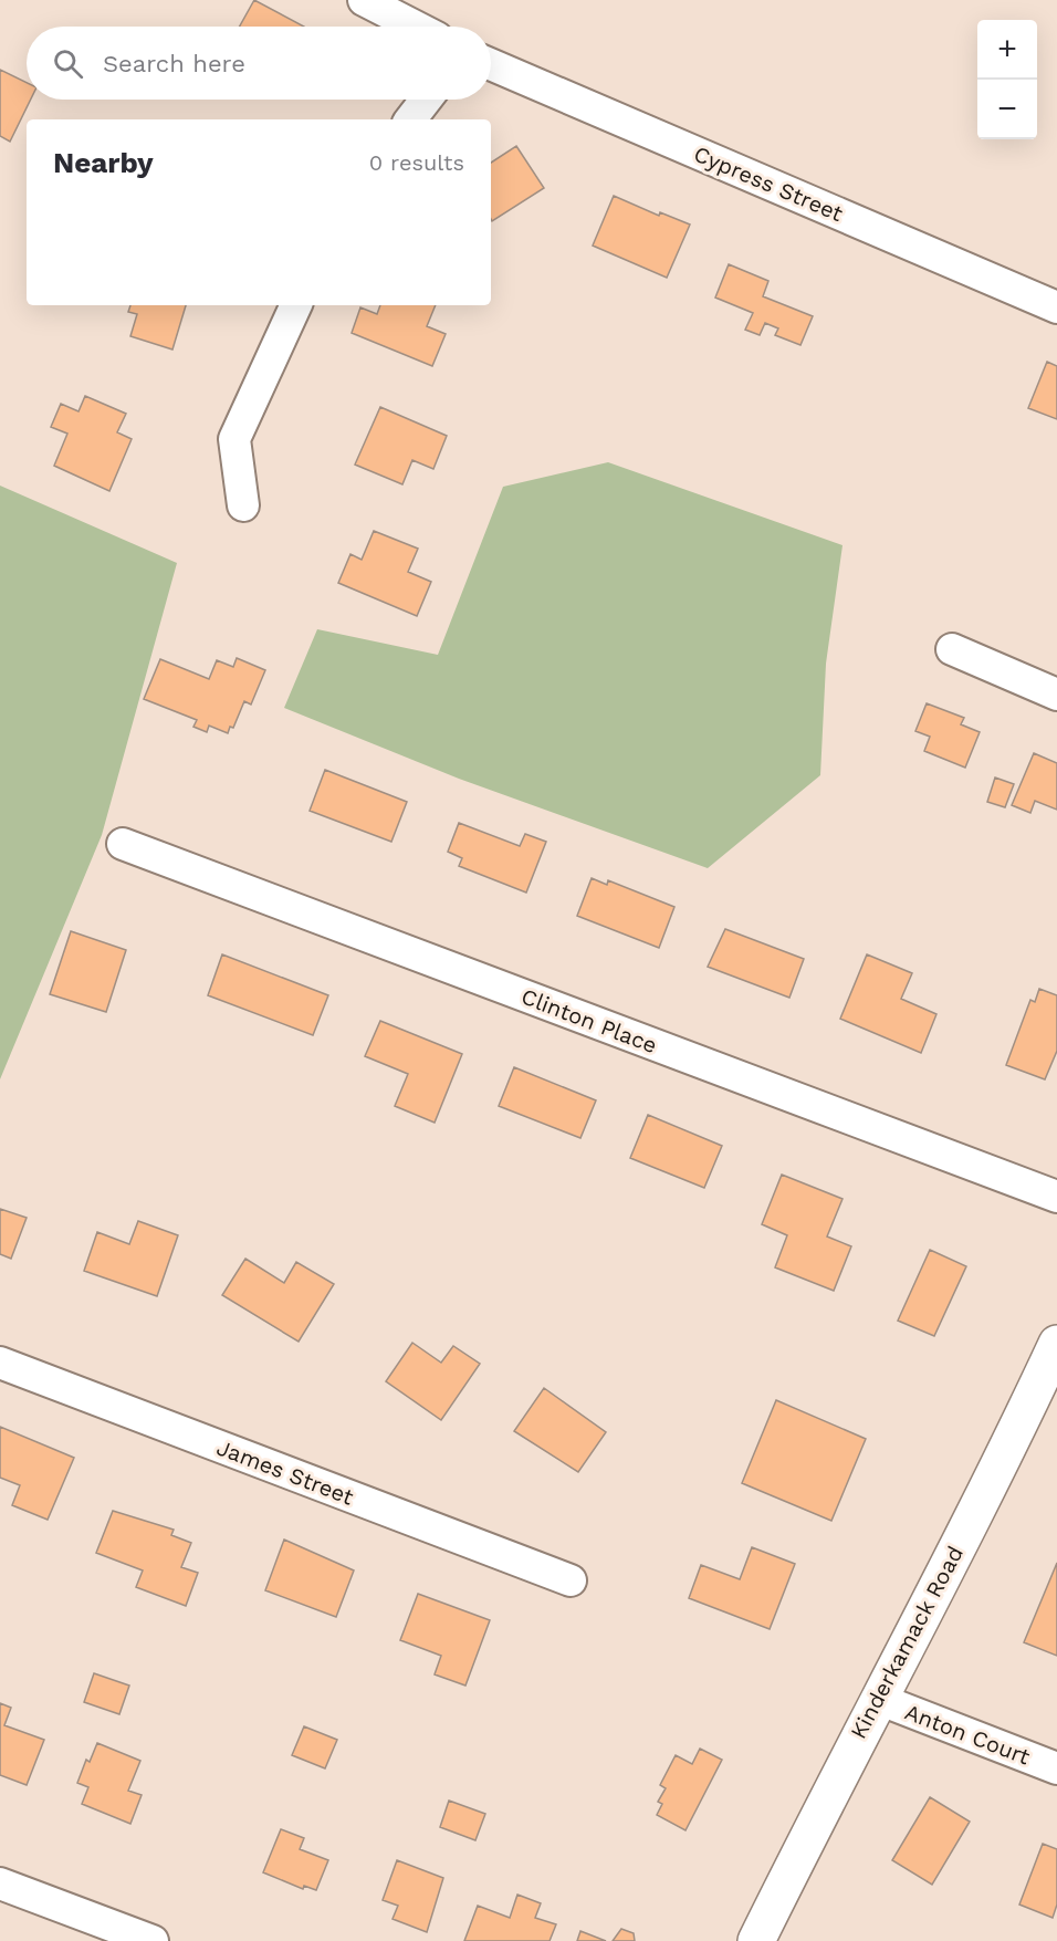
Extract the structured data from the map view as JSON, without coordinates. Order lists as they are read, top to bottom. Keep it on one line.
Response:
{"streets":{"main road":["Kinderkamack Road"],"street":["Cypress Street","Clinton Place","James Street","Anton Court"]},"crossings":[["Kinderkamack Road","Anton Court"]],"page":{"map_buttons":["+","−"],"search":"Search here","heading":["Nearby","0 results"]}}
